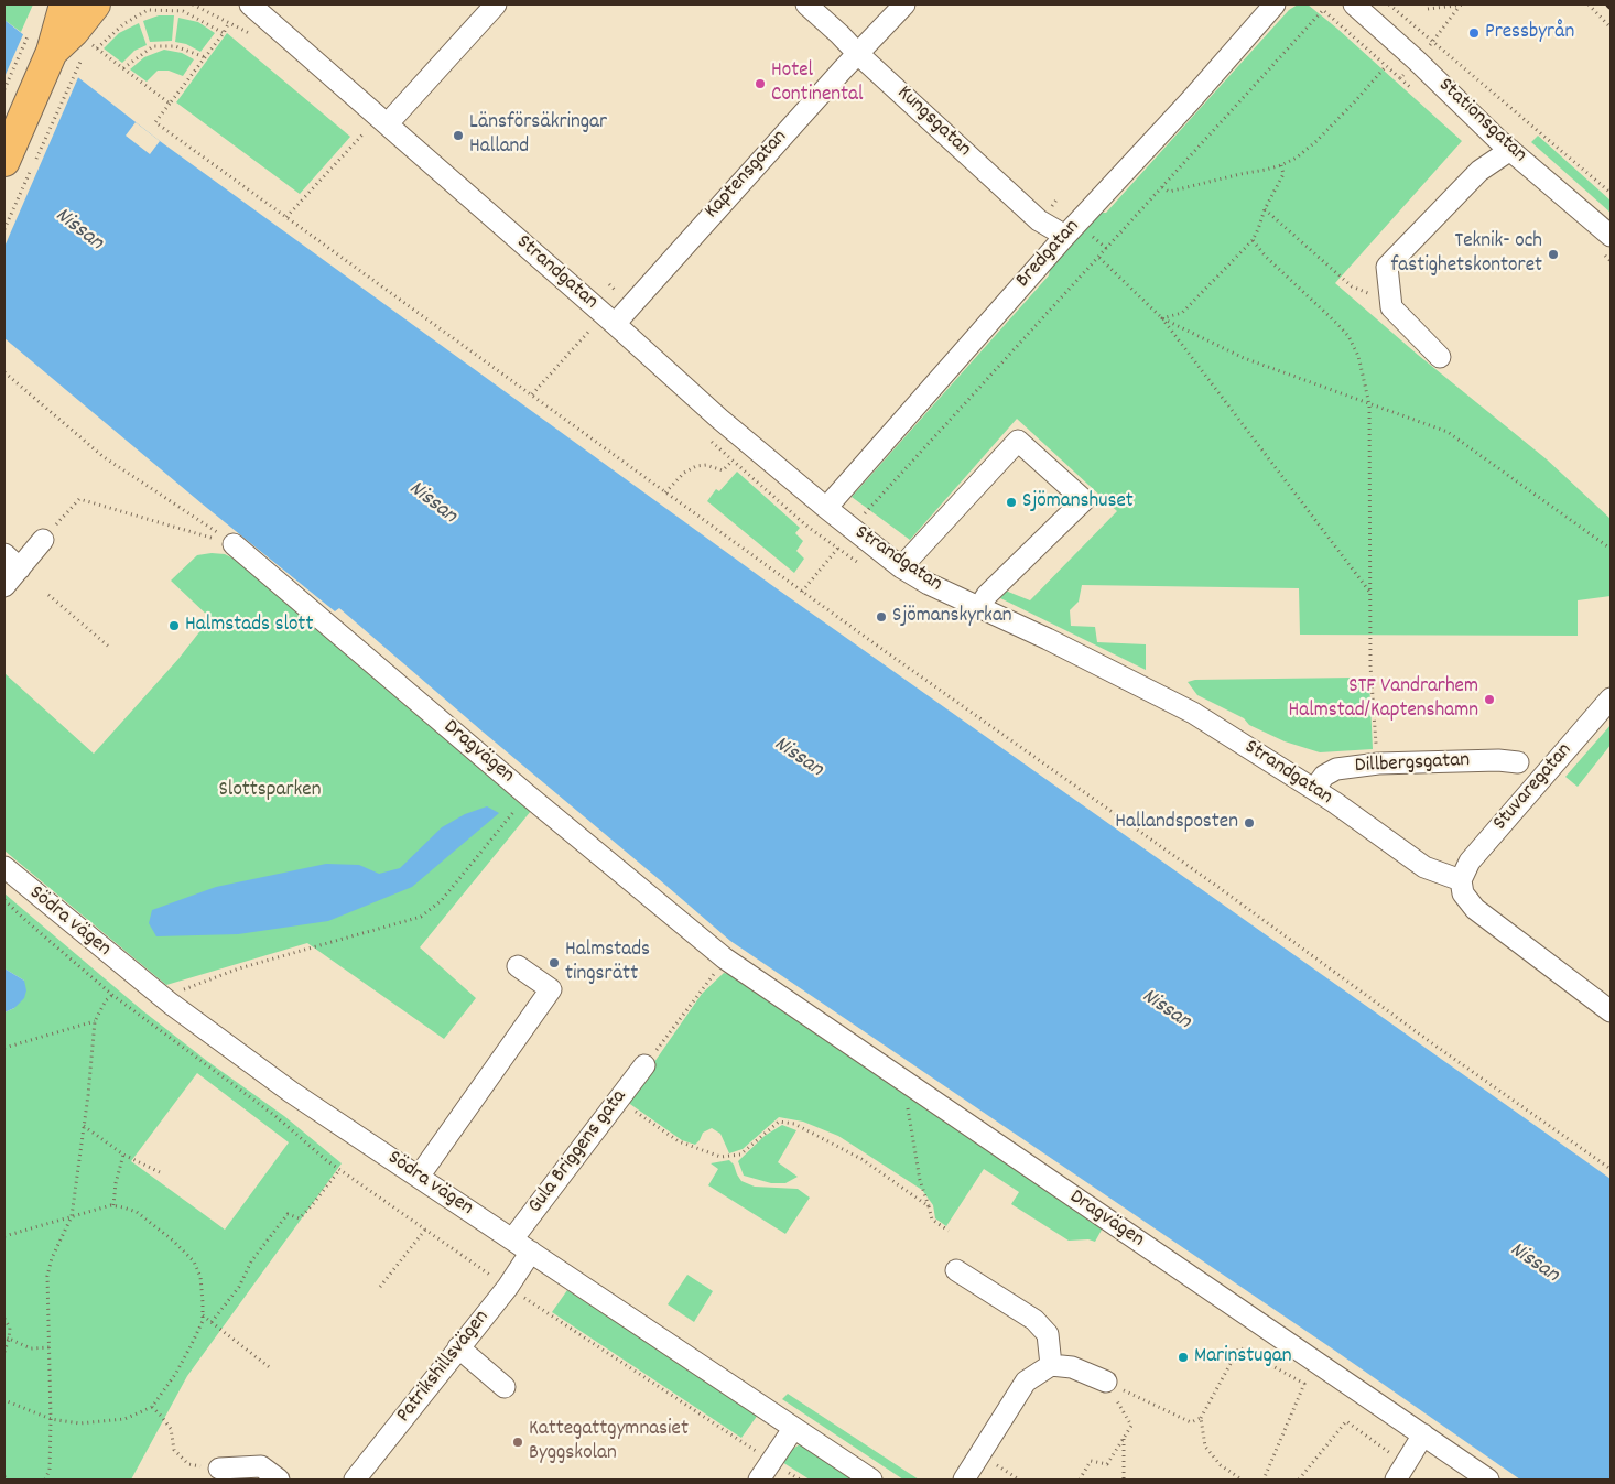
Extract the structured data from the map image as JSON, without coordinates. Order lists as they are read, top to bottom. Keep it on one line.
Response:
{"streets":{"street":["Stationsgatan","Kungsgatan","Kaptensgatan","Bredgatan","Strandgatan","Dragvägen","Dillbergsgatan","Stuvaregatan","Södra vägen","Gula Briggens gata","Patrikshillsvägen"]},"crossings":[["Kungsgatan","Kaptensgatan"],["Kungsgatan","Bredgatan"],["Kaptensgatan","Strandgatan"],["Bredgatan","Strandgatan"],["Strandgatan","Dillbergsgatan"],["Strandgatan","Stuvaregatan"],["Södra vägen","Gula Briggens gata"],["Södra vägen","Patrikshillsvägen"]],"water":["Nissan"],"parks":["Slottsparken"],"places":["Pressbyrån","Hotel Continental","Länsförsäkringar Halland","Teknik- och fastighetskontoret","Sjömanshuset","Sjömanskyrkan","Halmstads slott","STF Vandrarhem Halmstad/Kaptenshamn","Hallandsposten","Halmstads tingsrätt","Marinstugan","Kattegattgymnasiet Byggskolan"]}
